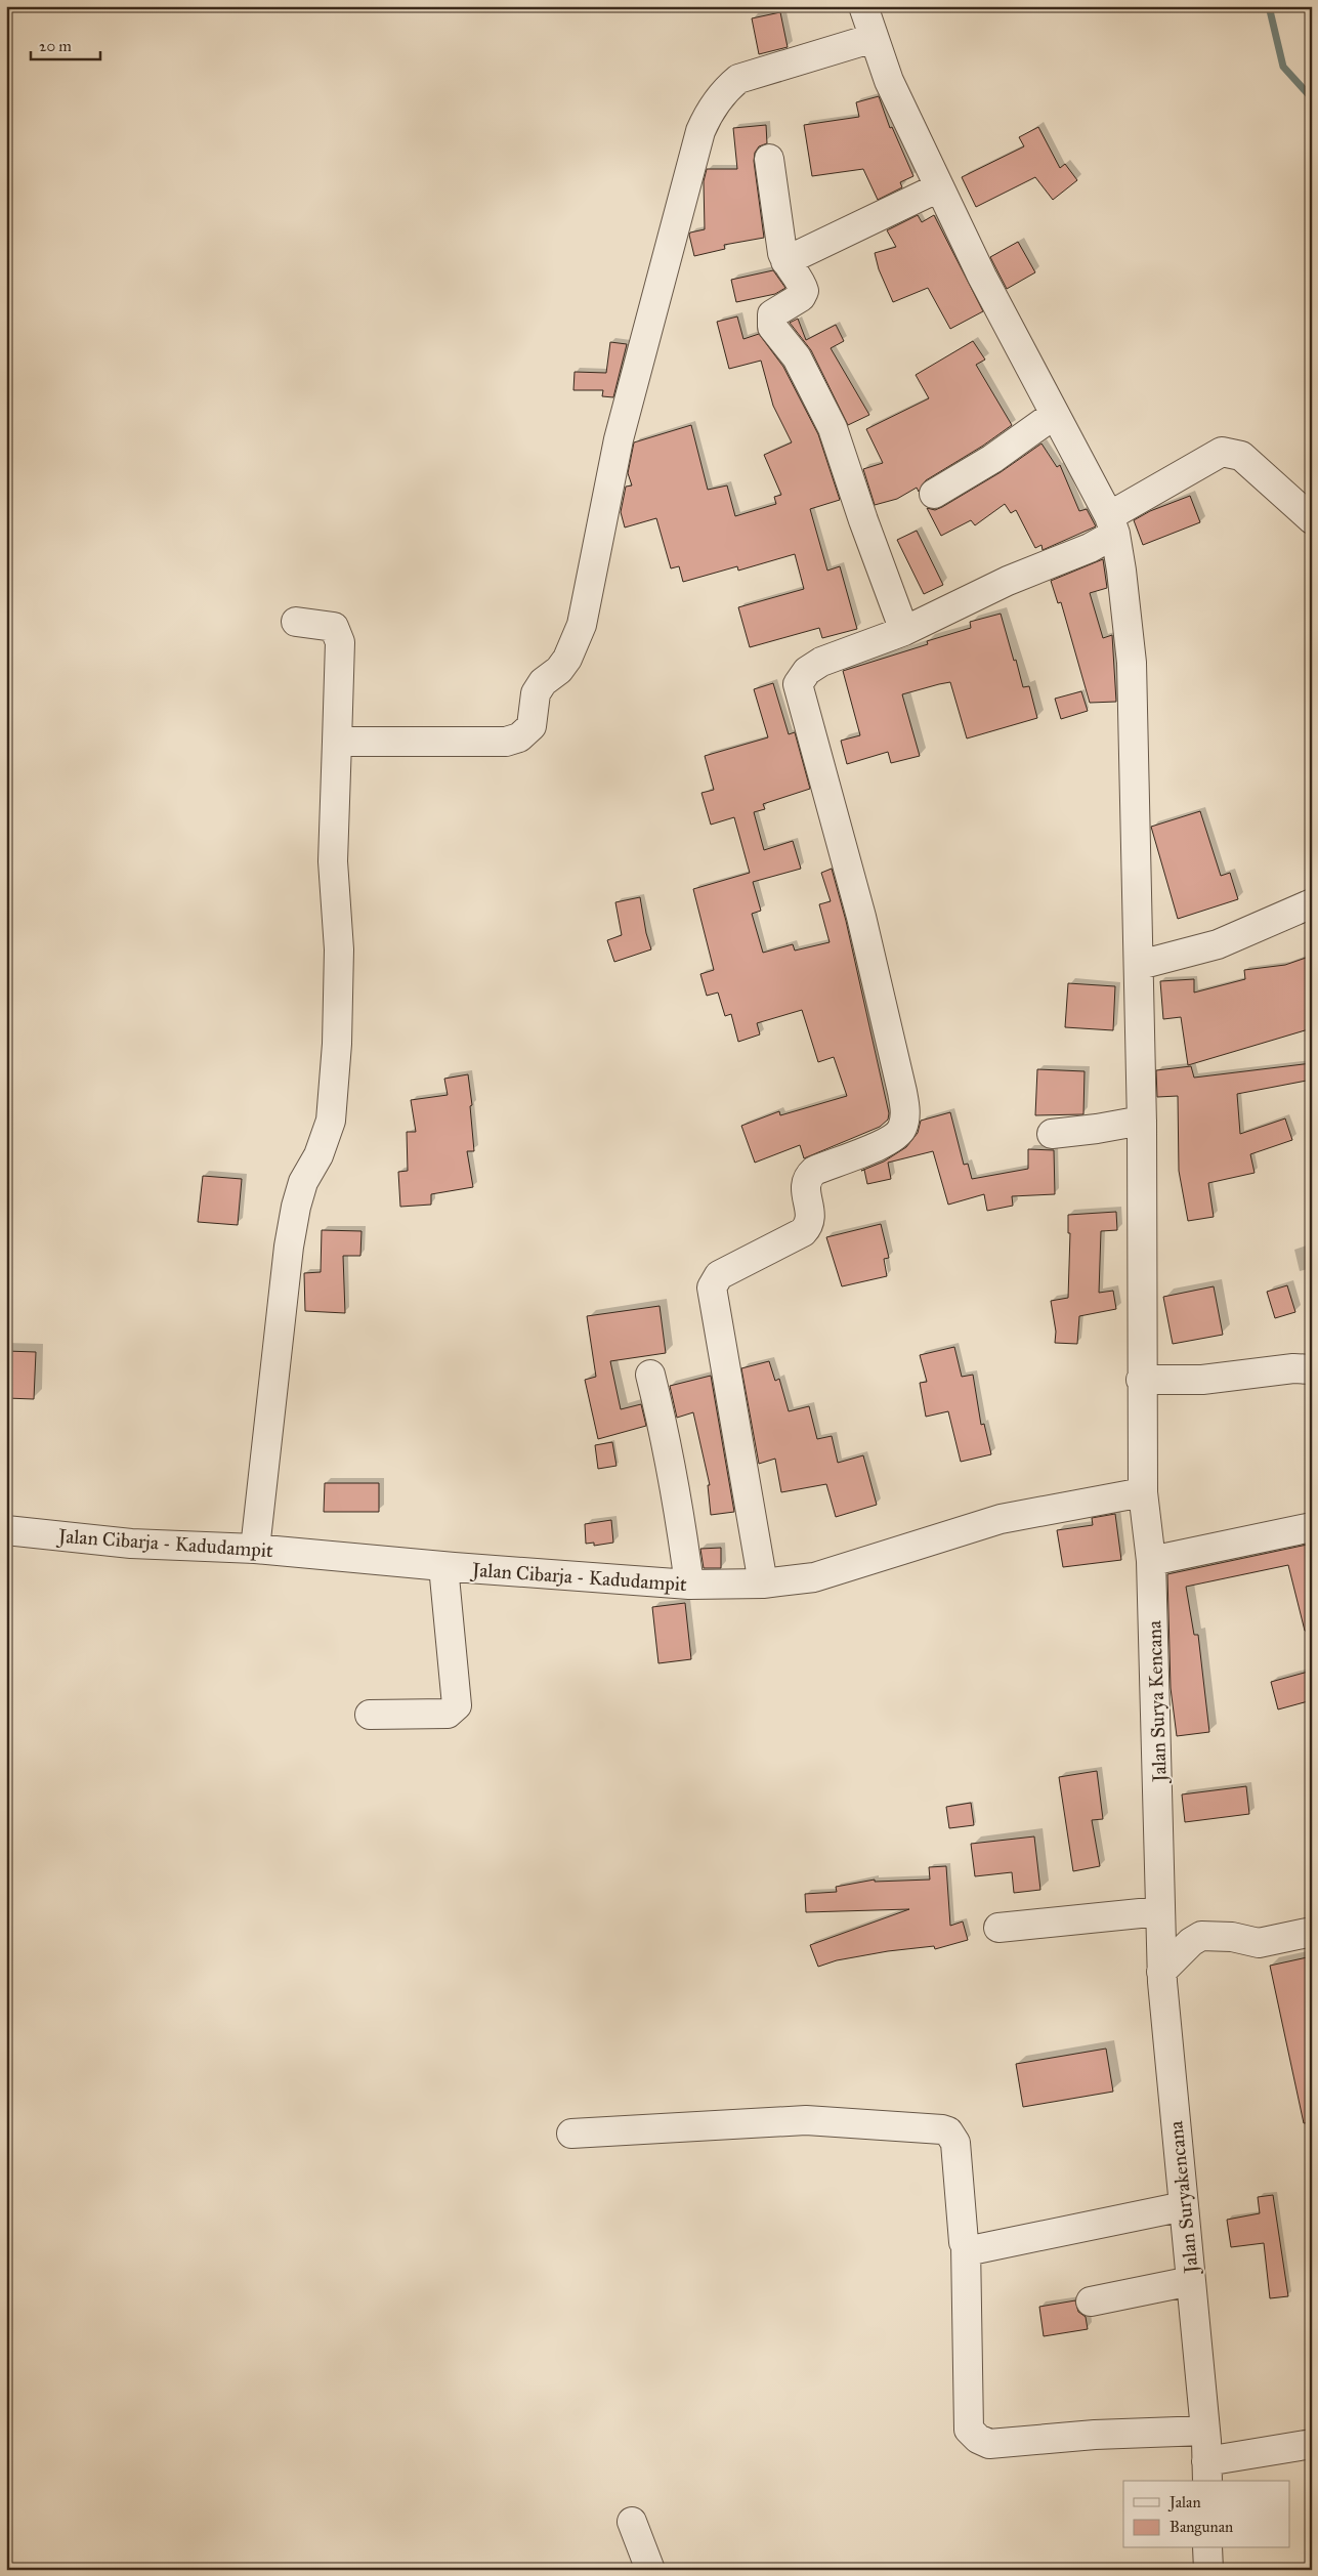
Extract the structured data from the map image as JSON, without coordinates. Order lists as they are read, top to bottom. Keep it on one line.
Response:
{"streets":{"street":["Jalan Cibarja - Kadudampit","Jalan Surya Kencana","Jalan Suryakencana"]},"crossings":[["Jalan Cibarja - Kadudampit","Jalan Surya Kencana"],["Jalan Surya Kencana","Jalan Suryakencana"]],"legend":["Jalan","Bangunan"],"scale_bar":"20 m"}
